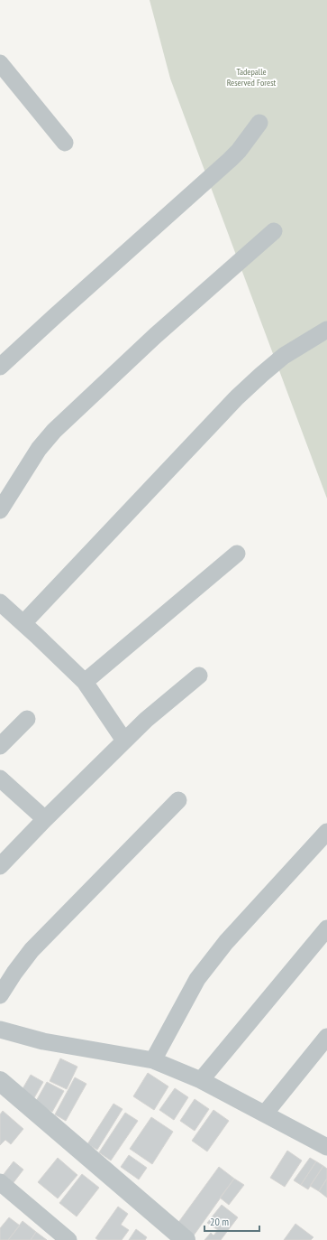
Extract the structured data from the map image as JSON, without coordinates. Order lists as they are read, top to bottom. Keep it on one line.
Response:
{"parks":["Tadepalle Reserved Forest"],"scale_bar":"20 m"}
